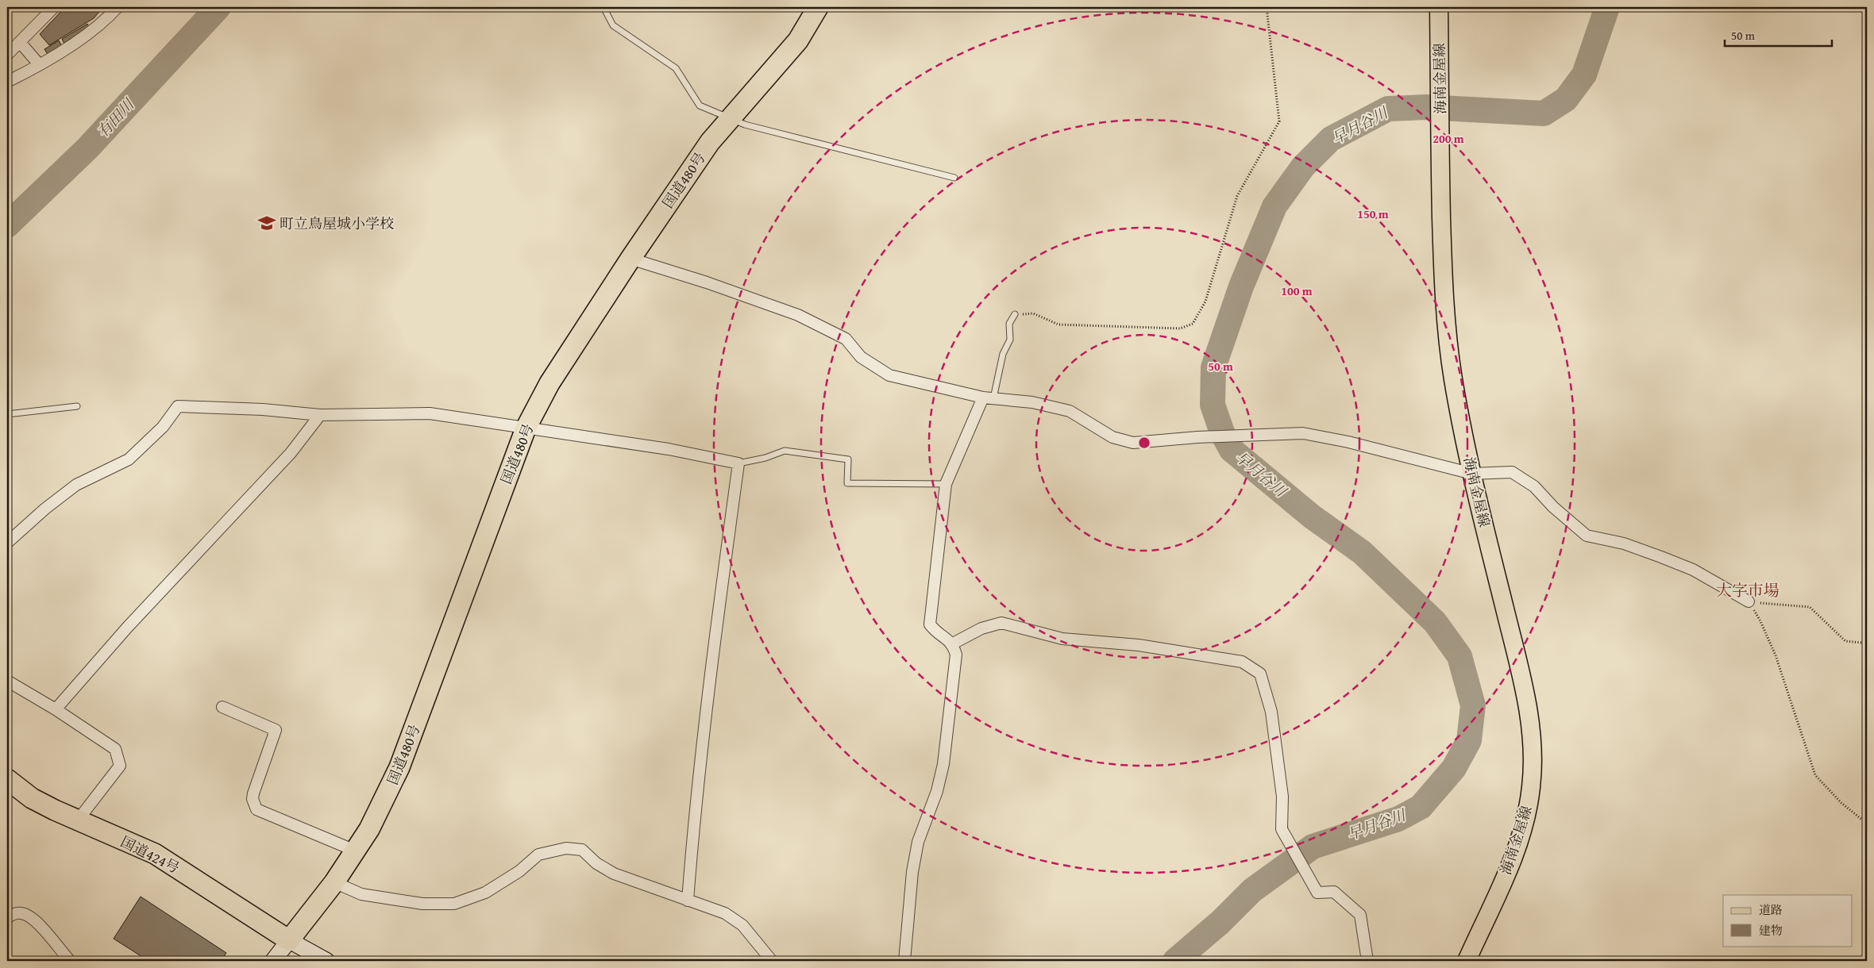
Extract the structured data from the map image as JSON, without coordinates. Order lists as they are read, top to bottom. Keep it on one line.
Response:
{"streets":{"highway":["国道480号","国道424号"],"main road":["海南金屋線"]},"crossings":[["国道480号","国道424号"]],"districts":["大字市場"],"water":["有田川","早月谷川"],"places":{"school or university":["町立鳥屋城小学校"]},"legend":["道路","建物"],"scale_bar":"50 m","rings":["200 m","150 m","100 m","50 m"]}
